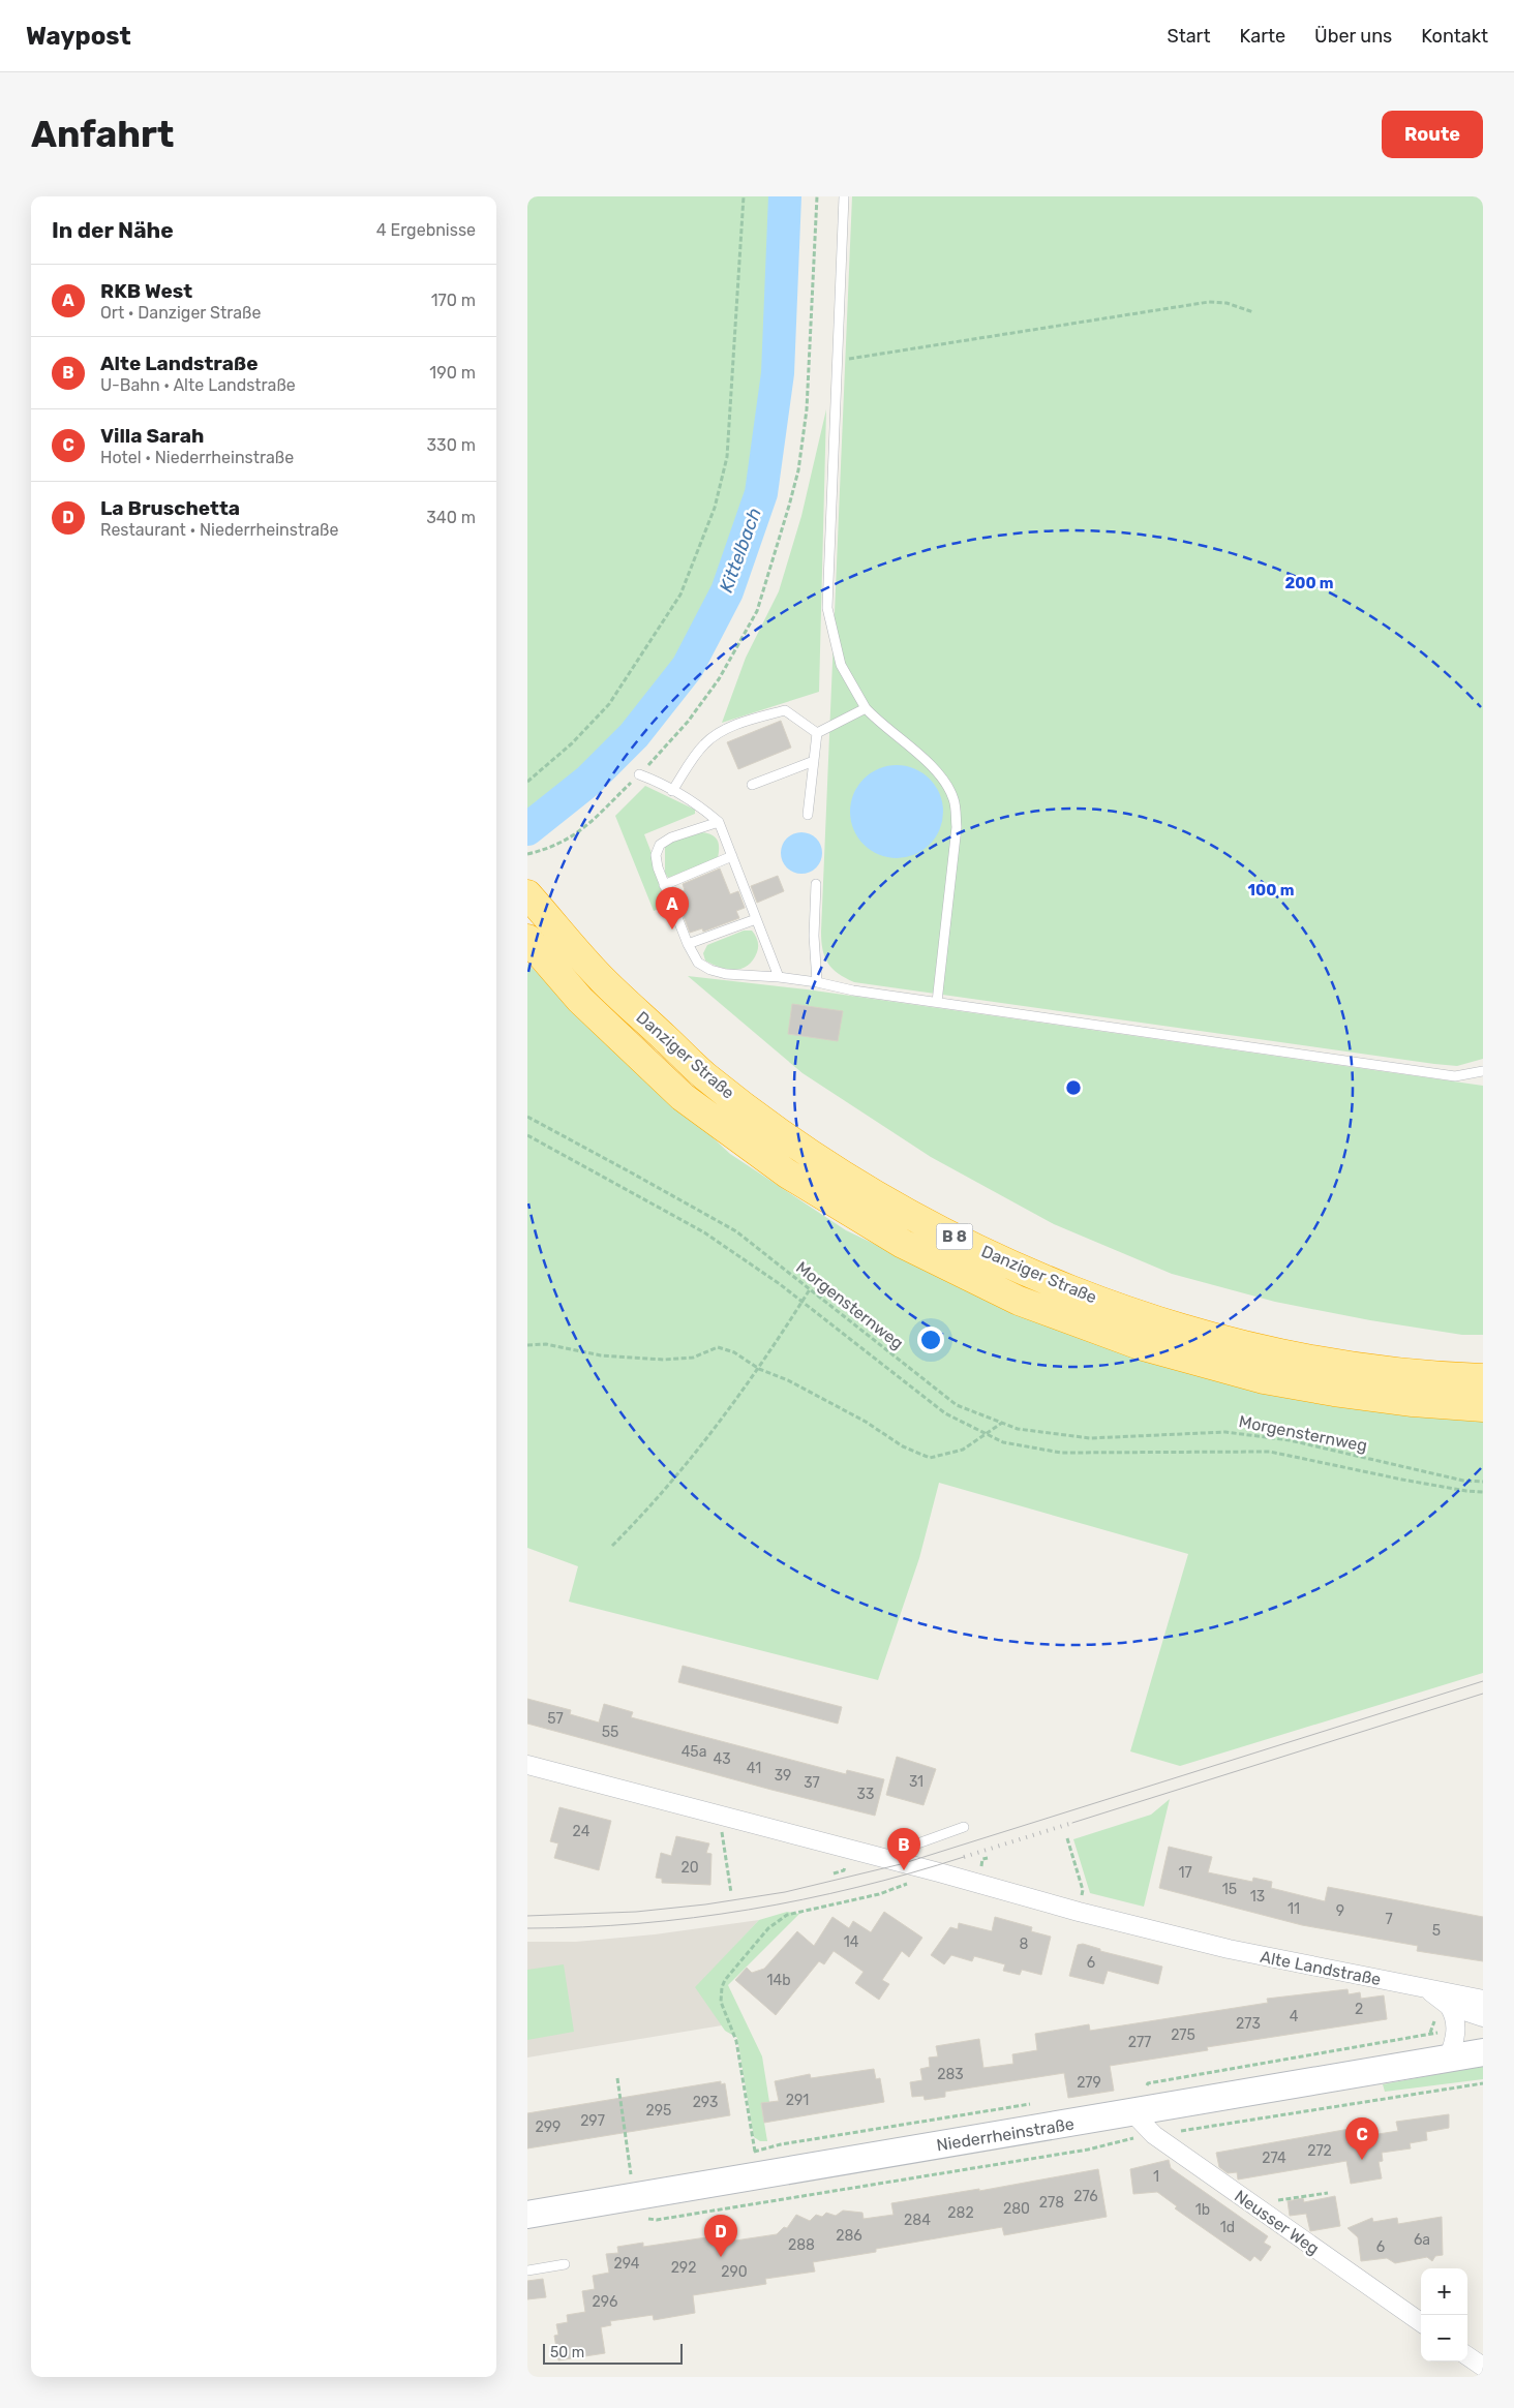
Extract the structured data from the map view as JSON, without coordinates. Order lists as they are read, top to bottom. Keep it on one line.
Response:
{"streets":{"highway":["Danziger Straße","B 8"],"main road":["Niederrheinstraße"],"street":["Alte Landstraße","Neusser Weg"],"path":["Morgensternweg"]},"crossings":[["Niederrheinstraße","Neusser Weg"]],"water":["Kittelbach"],"house_numbers":["57","55","45a","43","41","39","31","37","33","24","20","17","15","13","11","9","7","5","14","8","6","14b","2","4","273","275","277","283","279","291","293","295","297","299","272","274","1","276","278","280","1b","282","284","1d","286","6a","288","6","294","292","290","296"],"scale_bar":"50 m","page":{"header":"Waypost","nav":["Start","Karte","Über uns","Kontakt"],"buttons":"Route","title":"Anfahrt","heading":["In der Nähe","4 Ergebnisse"],"list":[{"mark":"A","name":"RKB West","note":"Ort · Danziger Straße","value":"170 m"},{"mark":"B","name":"Alte Landstraße","note":"U-Bahn · Alte Landstraße","value":"190 m"},{"mark":"C","name":"Villa Sarah","note":"Hotel · Niederrheinstraße","value":"330 m"},{"mark":"D","name":"La Bruschetta","note":"Restaurant · Niederrheinstraße","value":"340 m"}],"pins":["A","B","C","D"],"map_buttons":["+","−"],"scale":"50 m"},"rings":["200 m","100 m"]}
